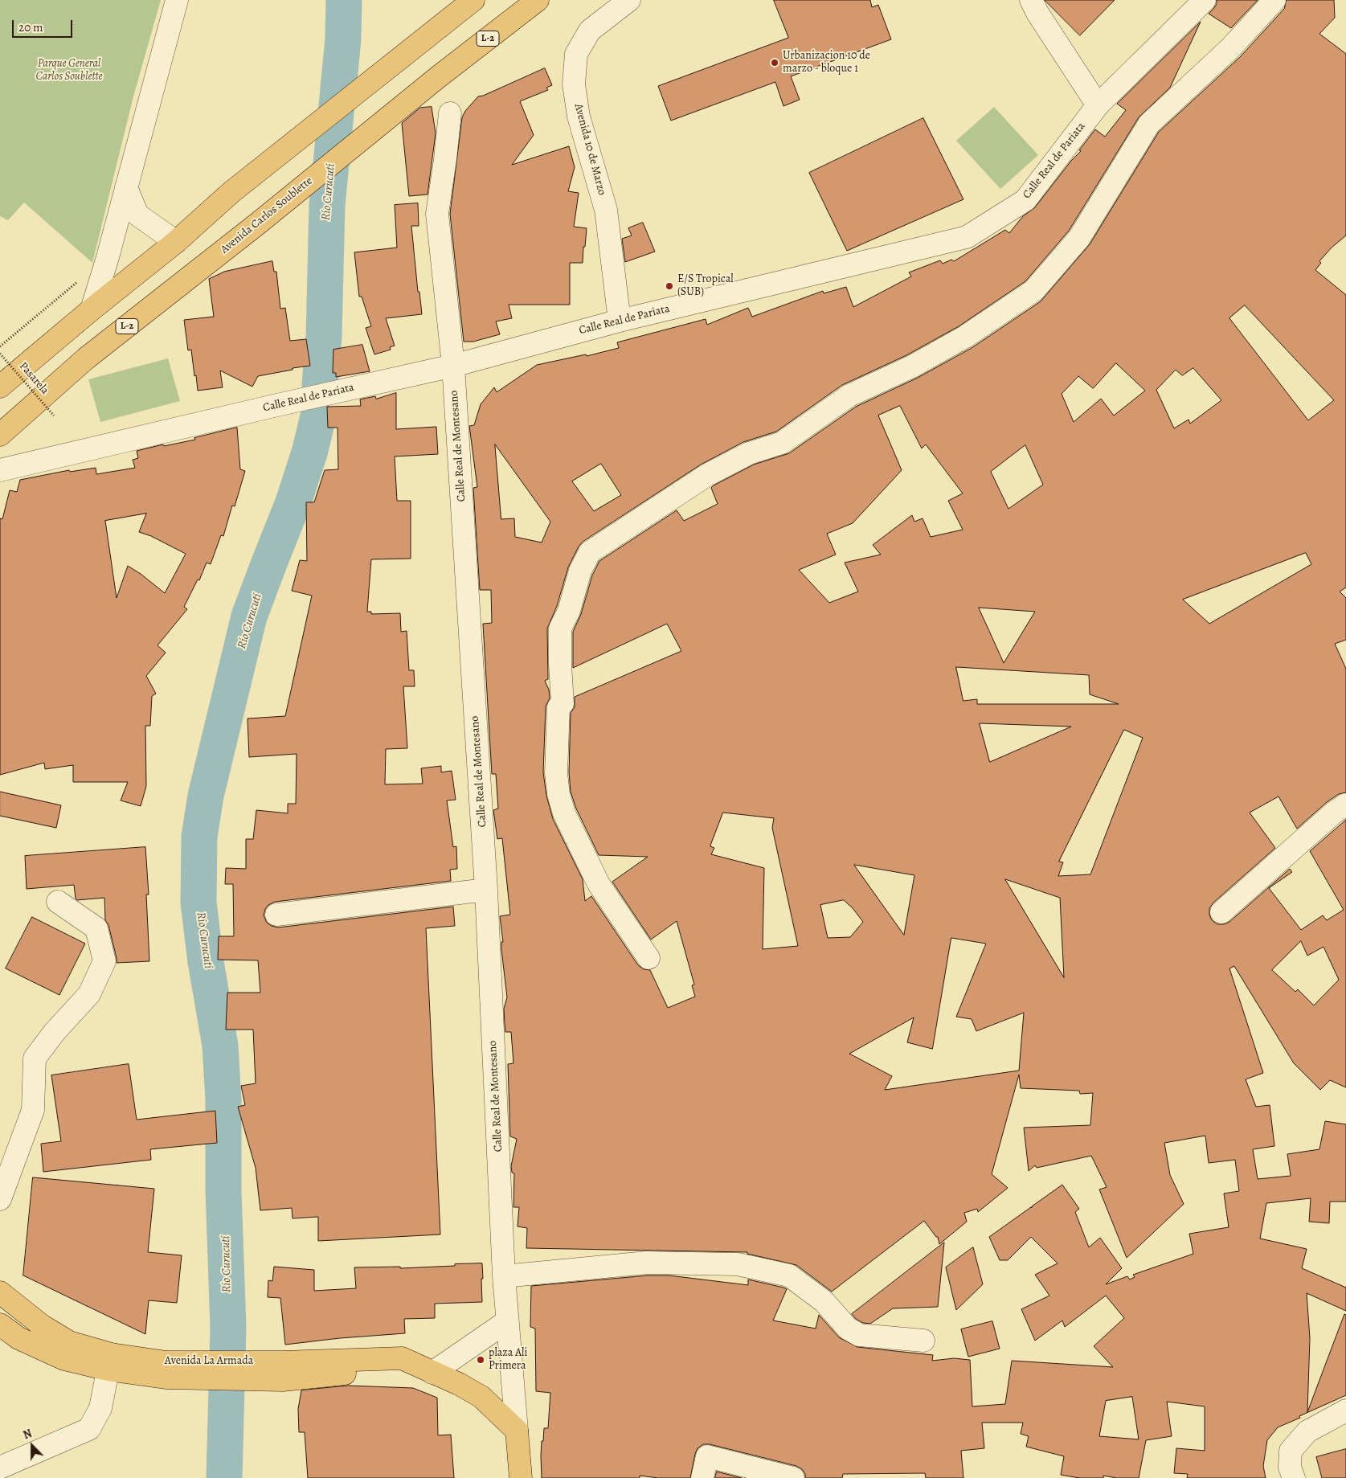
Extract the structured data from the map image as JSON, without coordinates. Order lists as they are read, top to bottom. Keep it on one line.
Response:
{"streets":{"main road":["L-2","Avenida Carlos Soublette","Avenida La Armada"],"street":["Avenida 10 de Marzo","Calle Real de Pariata","Calle Real de Montesano"],"path":["Pasarela"]},"crossings":[["Avenida 10 de Marzo","Calle Real de Pariata"],["Calle Real de Pariata","Calle Real de Montesano"],["Calle Real de Montesano","Avenida La Armada"]],"water":["Río Curucutí"],"parks":["Parque General Carlos Soublette"],"places":["Urbanizacion 10 de marzo - bloque 1","E/S Tropical (SUB)","plaza Ali Primera"],"scale_bar":"20 m","north":"top"}
